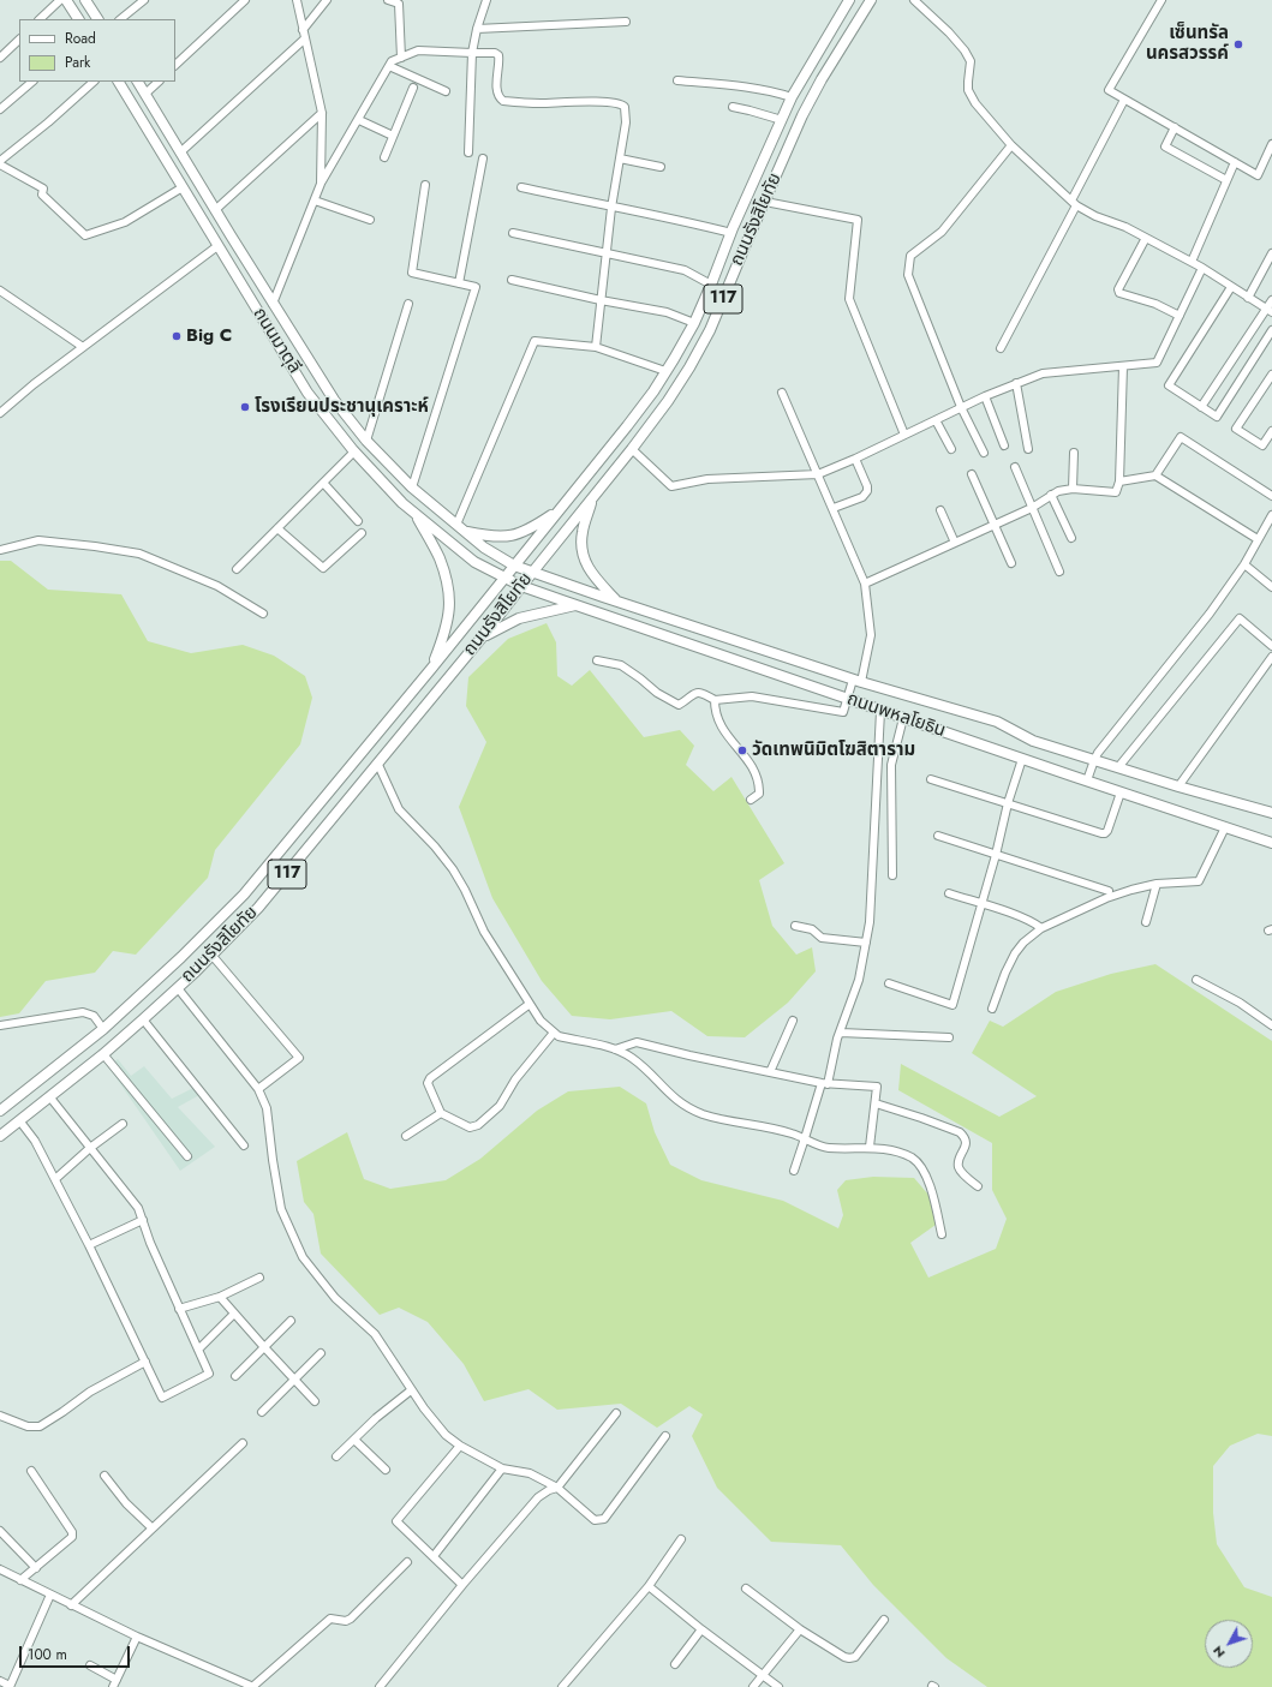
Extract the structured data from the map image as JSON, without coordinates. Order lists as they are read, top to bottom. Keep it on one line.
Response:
{"streets":{"main road":["ถนนรังสิโยทัย","117","ถนนมาตุลี","ถนนพหลโยธิน"]},"crossings":[["ถนนรังสิโยทัย","ถนนมาตุลี"],["ถนนรังสิโยทัย","ถนนพหลโยธิน"],["ถนนมาตุลี","ถนนพหลโยธิน"]],"places":["เซ็นทรัล นครสวรรค์","Big C","โรงเรียนประชานุเคราะห์","วัดเทพนิมิตโฆสิตาราม"],"legend":["Road","Park"],"scale_bar":"100 m","north":"bottom left"}
